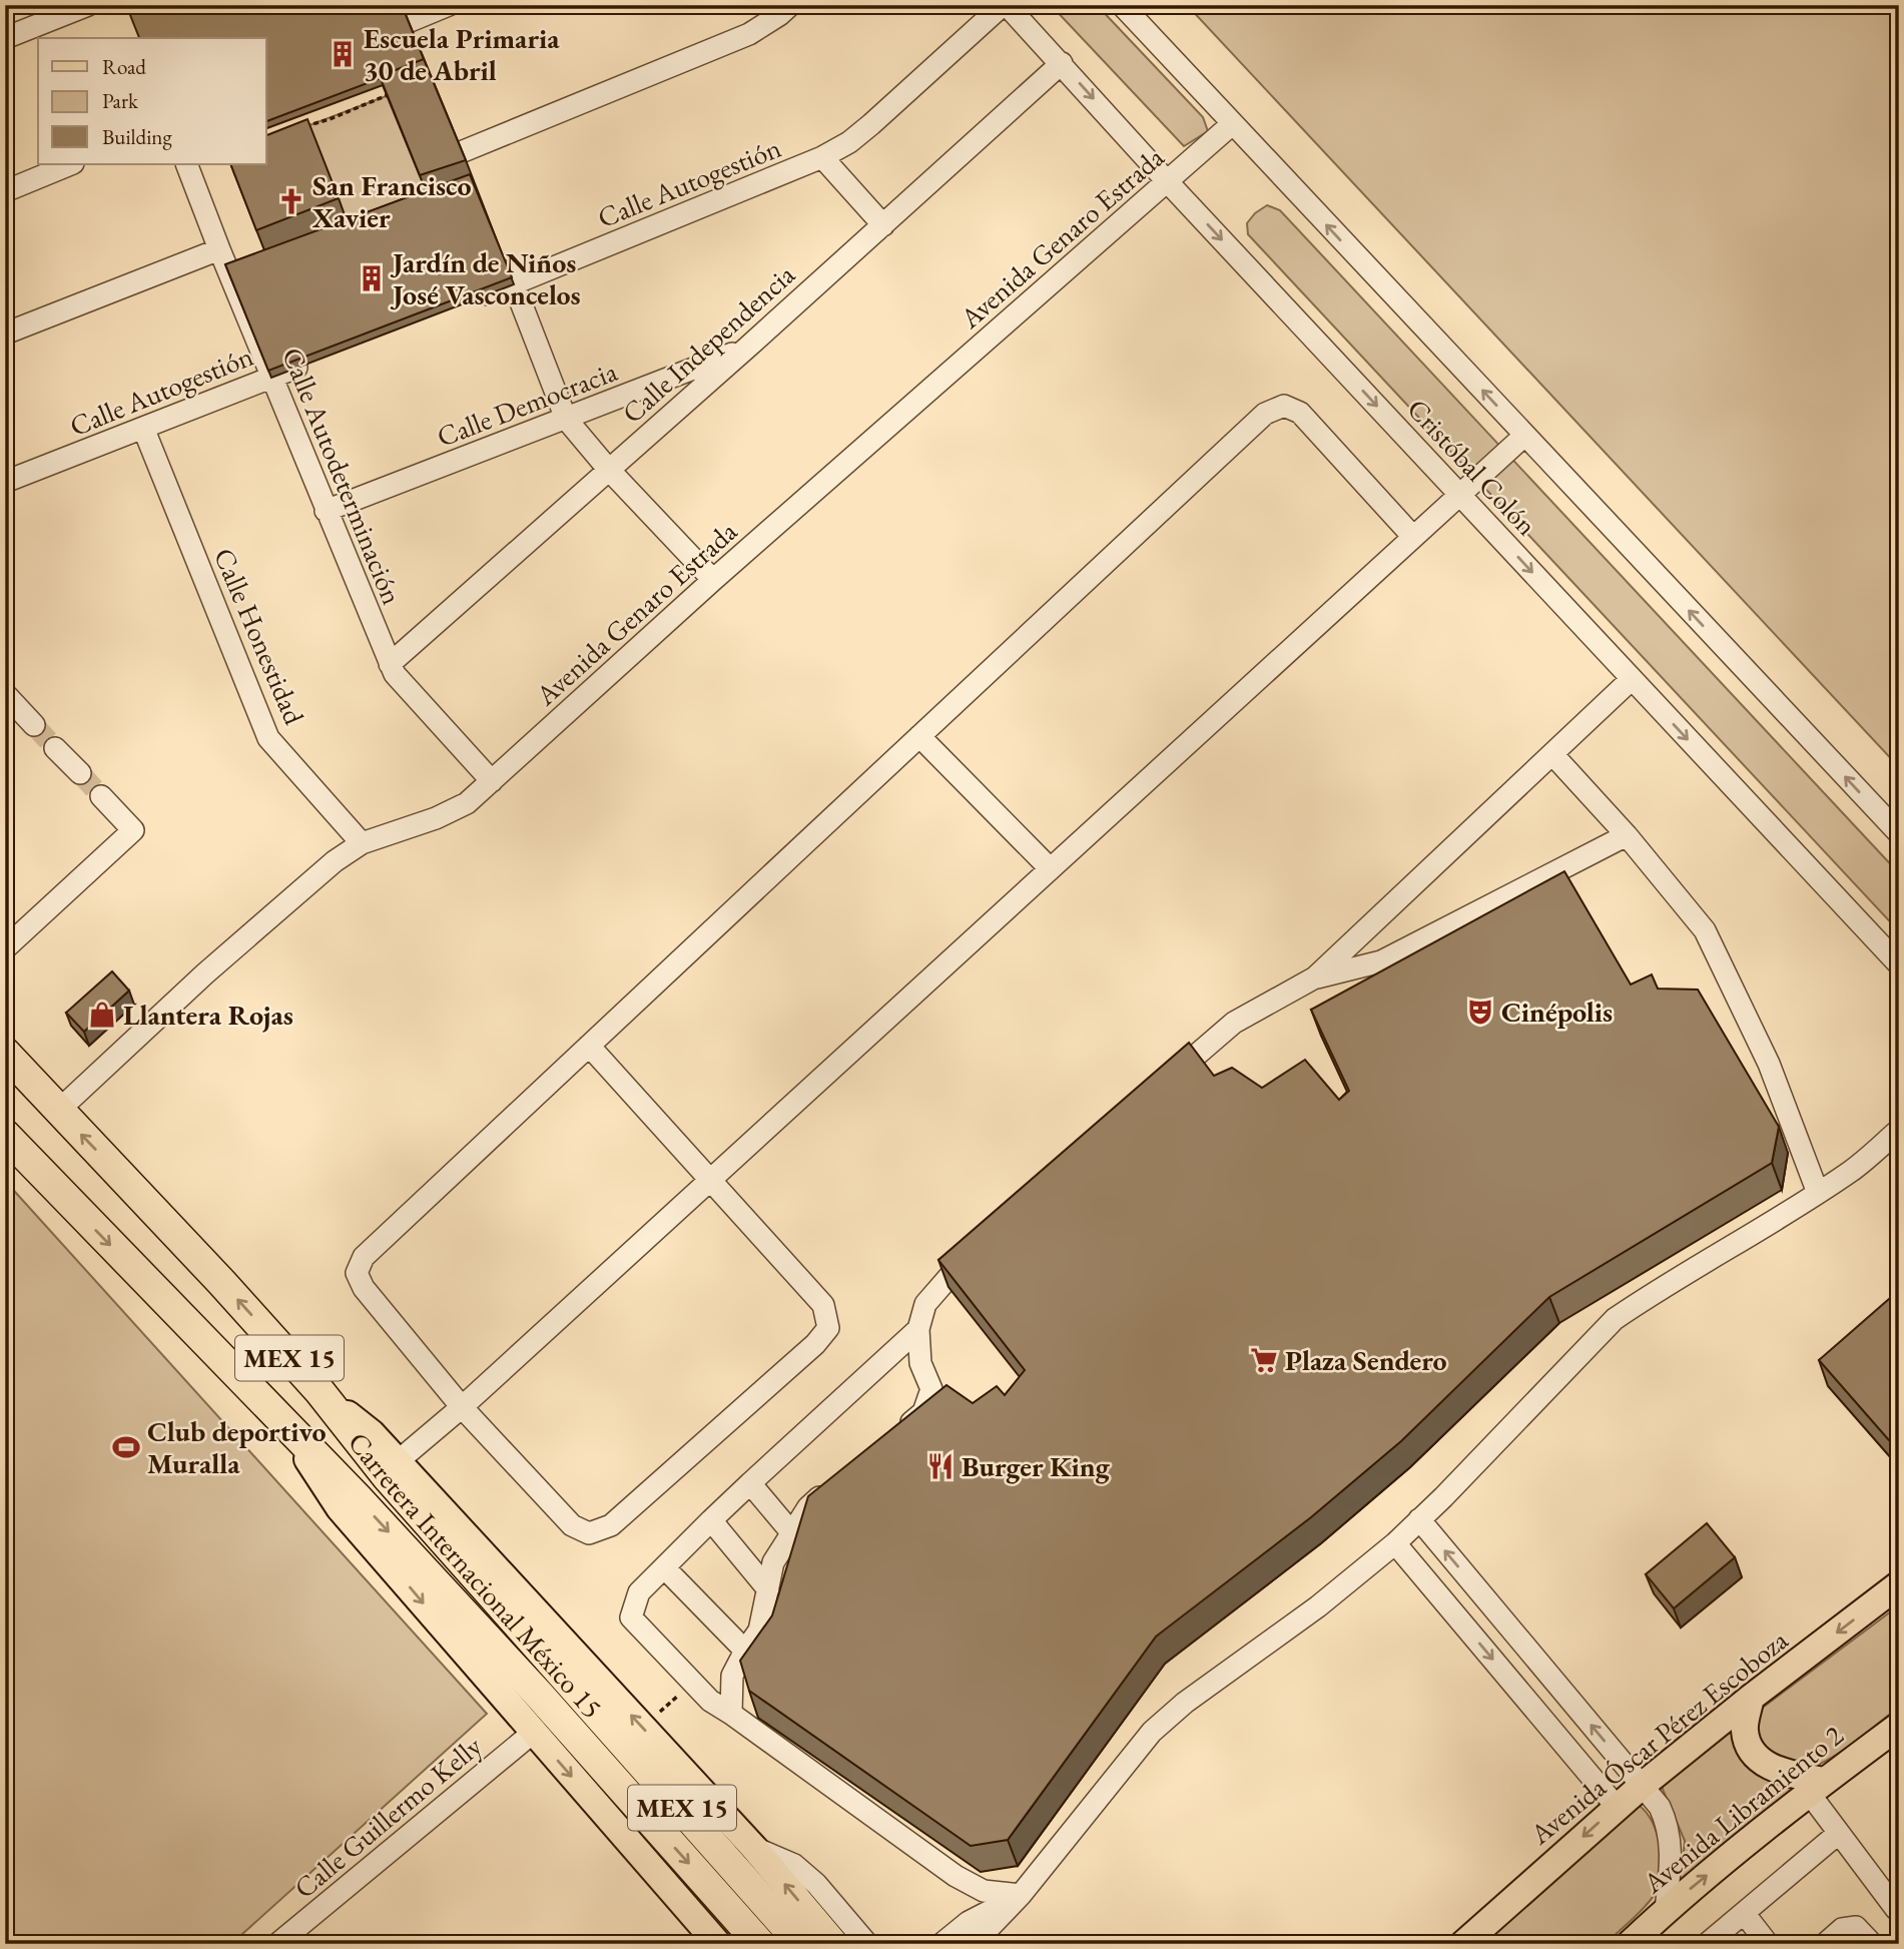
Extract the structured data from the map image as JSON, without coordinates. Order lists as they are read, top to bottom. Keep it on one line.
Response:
{"streets":{"highway":["MEX 15","Carretera Internacional México 15"],"main road":["Avenida Óscar Pérez Escoboza","Avenida Libramiento 2"],"street":["Calle Autogestión","Avenida Genaro Estrada","Calle Independencia","Calle Democracia","Cristóbal Colón","Calle Autodeterminación","Calle Honestidad","Calle Guillermo Kelly"]},"crossings":[["Calle Autogestión","Cristóbal Colón"],["Calle Autogestión","Calle Autodeterminación"],["Calle Autogestión","Calle Honestidad"],["Avenida Genaro Estrada","Cristóbal Colón"],["Avenida Genaro Estrada","Calle Autodeterminación"],["Avenida Genaro Estrada","Calle Honestidad"],["Avenida Genaro Estrada","Carretera Internacional México 15"],["Calle Independencia","Calle Democracia"],["Calle Independencia","Cristóbal Colón"],["Calle Independencia","Calle Autodeterminación"],["Calle Democracia","Calle Autodeterminación"]],"one_way":["Avenida Óscar Pérez Escoboza","Avenida Libramiento 2"],"places":{"building":["Escuela Primaria 30 de Abril","Jardín de Niños José Vasconcelos"],"church":["San Francisco Xavier"],"theatre":["Cinépolis"],"shop":["Llantera Rojas"],"supermarket":["Plaza Sendero"],"sports":["Club deportivo Muralla"],"restaurant":["Burger King"]},"legend":["Road","Park","Building"]}
